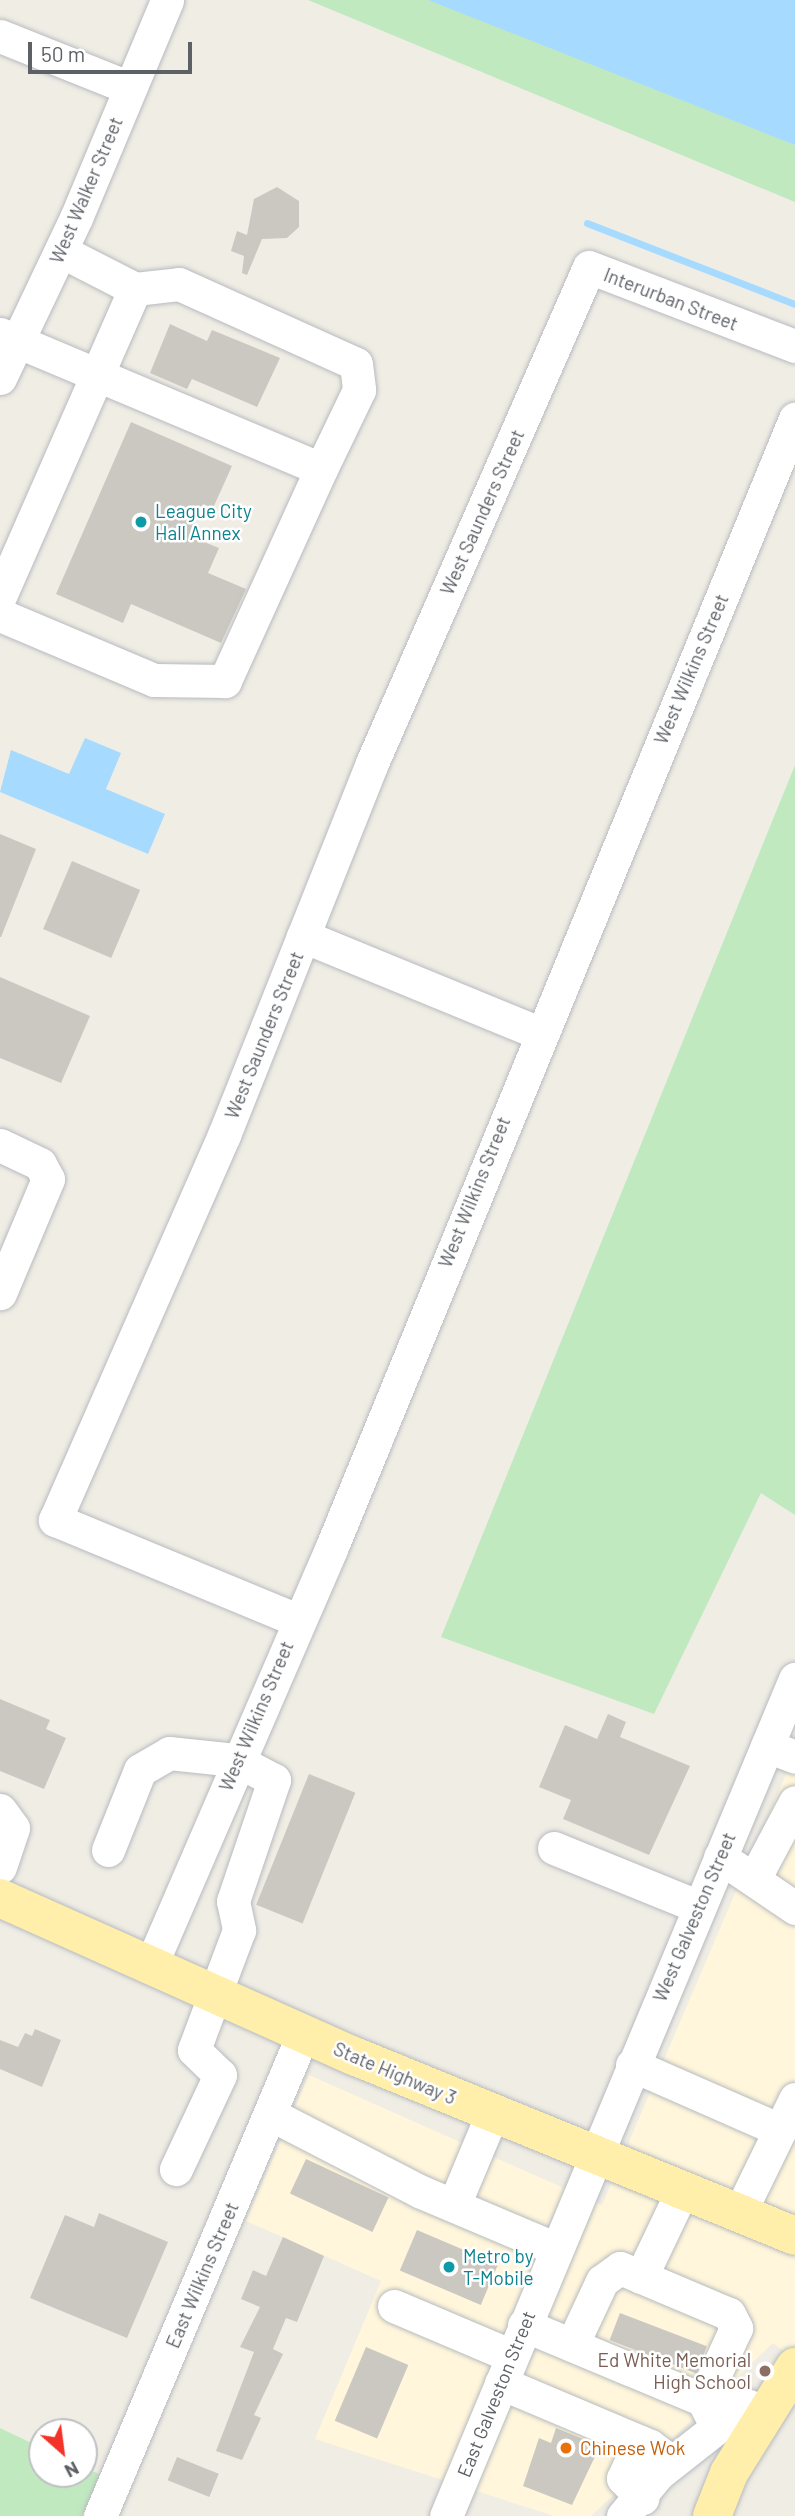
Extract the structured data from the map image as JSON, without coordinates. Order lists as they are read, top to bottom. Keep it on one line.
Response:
{"streets":{"main road":["State Highway 3"],"street":["West Walker Street","Interurban Street","West Saunders Street","West Wilkins Street","West Galveston Street","East Wilkins Street","East Galveston Street"]},"crossings":[["Interurban Street","West Saunders Street"],["West Saunders Street","West Wilkins Street"],["West Wilkins Street","State Highway 3"],["West Galveston Street","State Highway 3"],["West Galveston Street","East Galveston Street"],["State Highway 3","East Wilkins Street"],["State Highway 3","East Galveston Street"]],"places":["League City Hall Annex","Metro by T-Mobile","Ed White Memorial High School","Chinese Wok"],"scale_bar":"50 m","north":"bottom right"}
